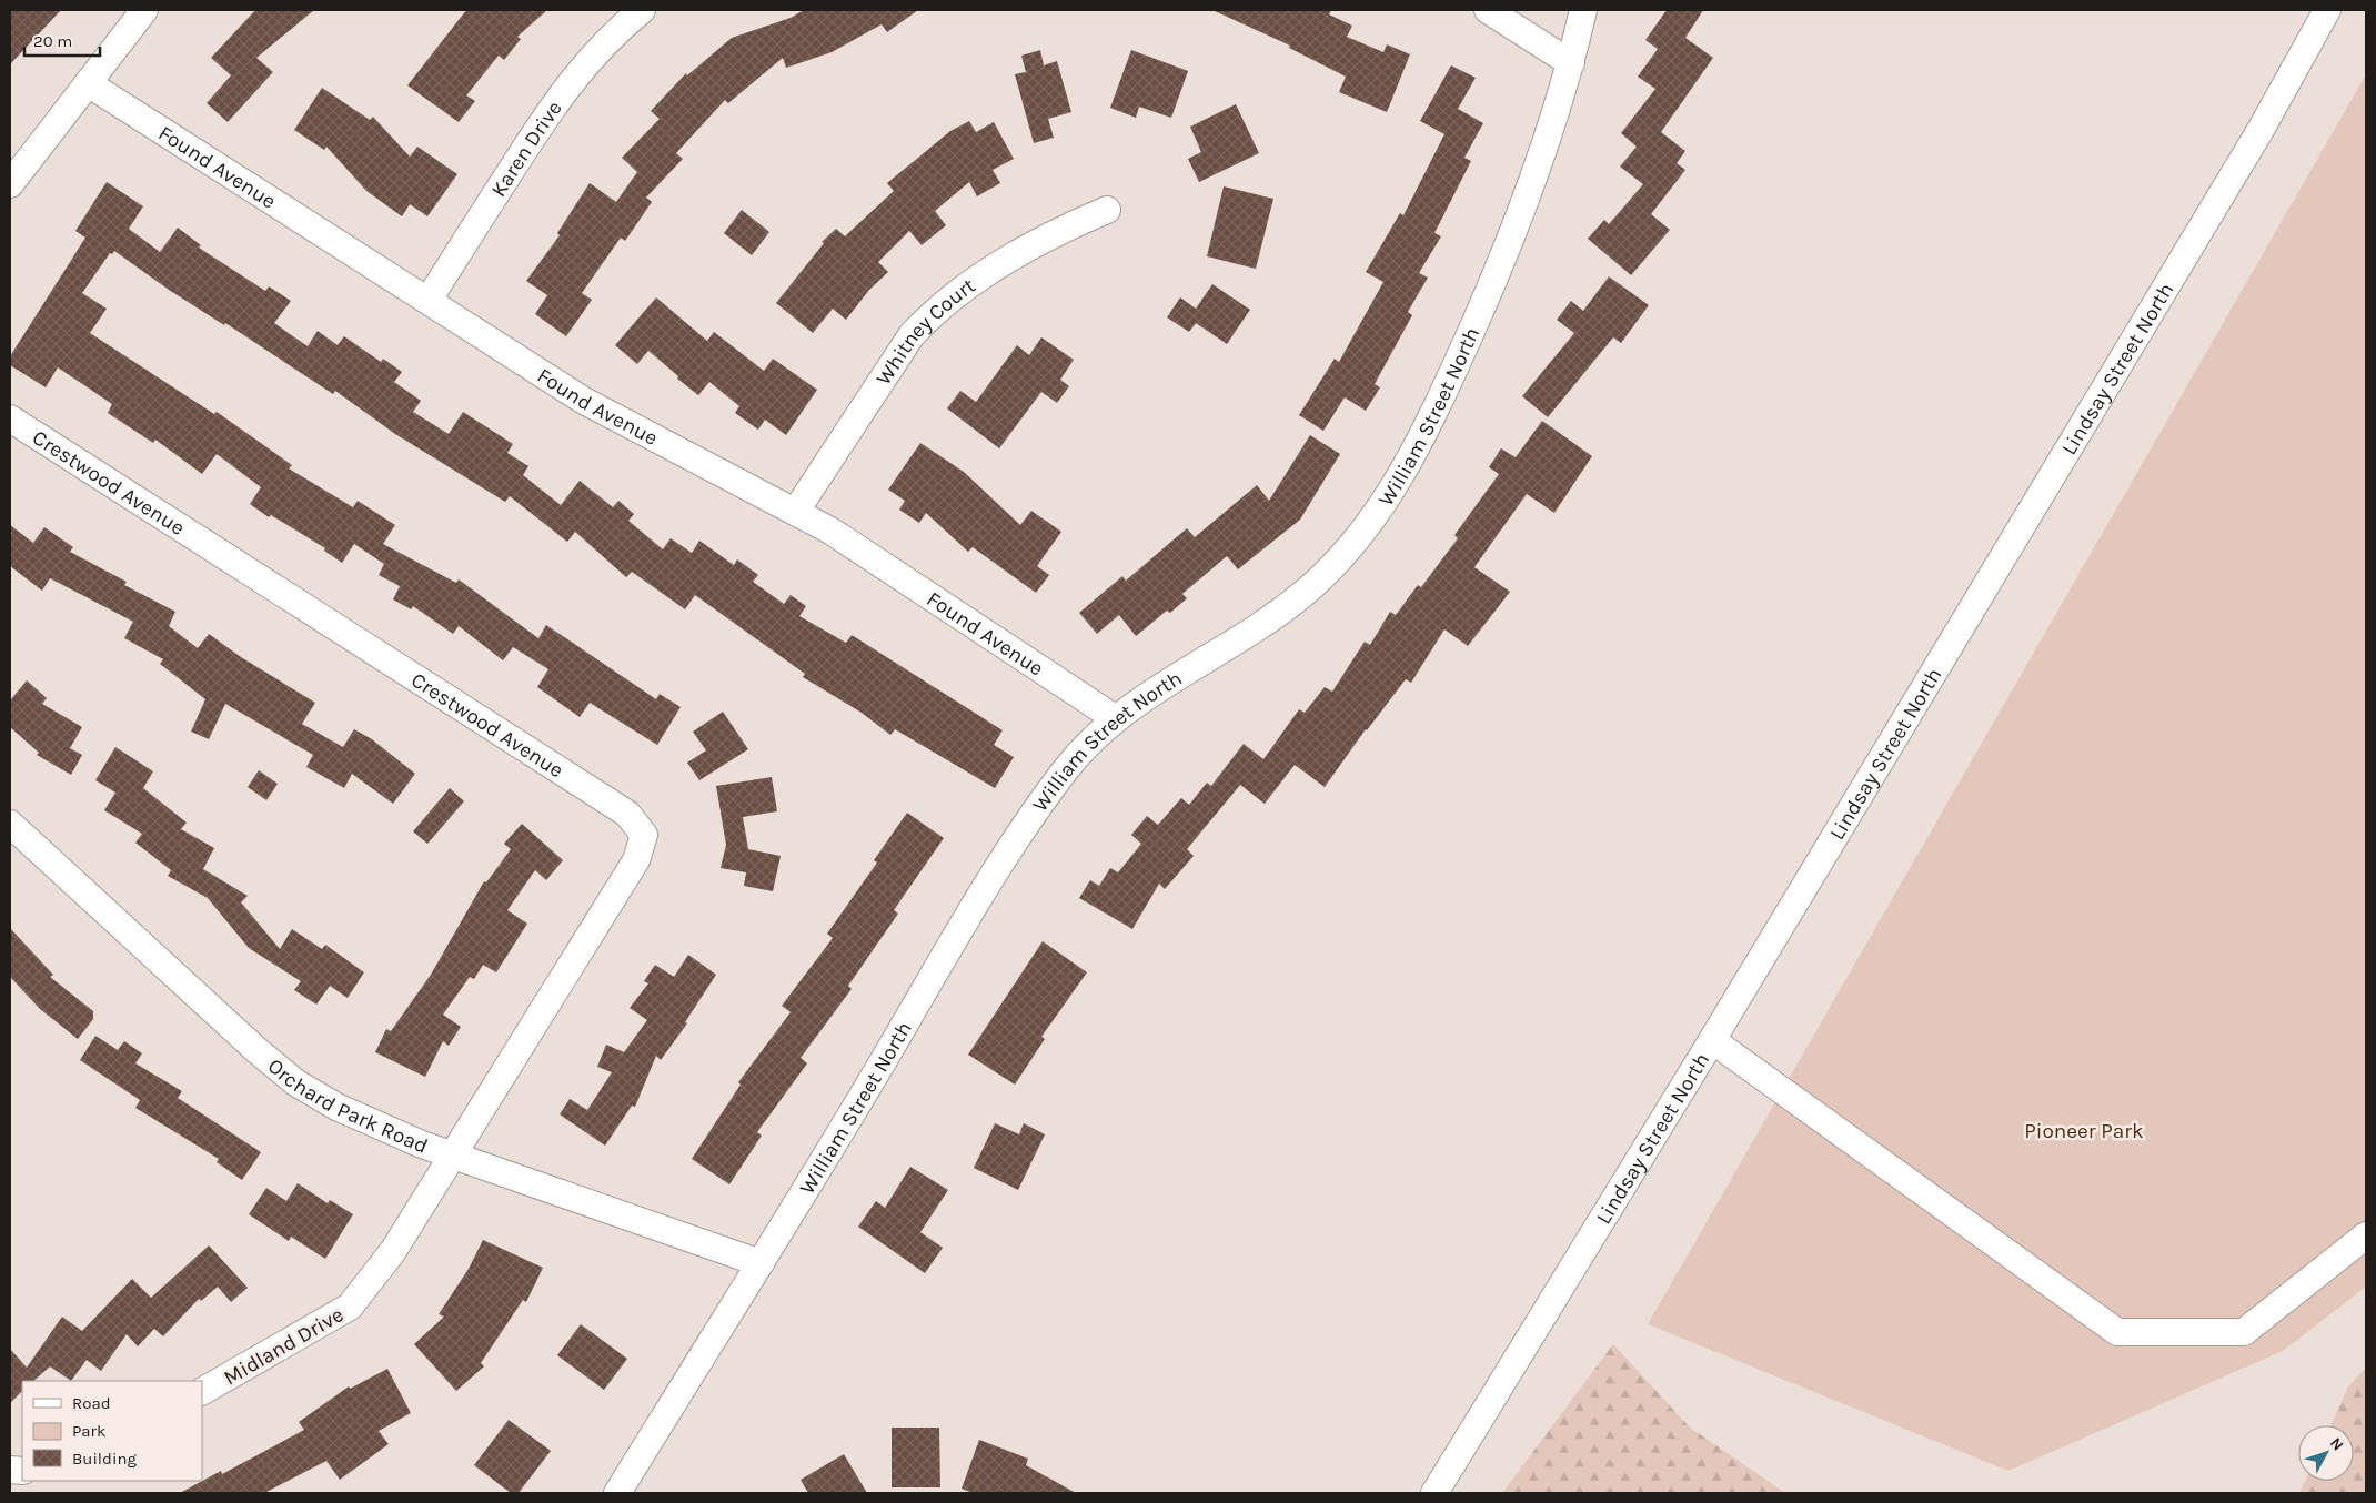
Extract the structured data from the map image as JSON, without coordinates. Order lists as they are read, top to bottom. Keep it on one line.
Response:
{"streets":{"street":["Karen Drive","Found Avenue","Whitney Court","Lindsay Street North","William Street North","Crestwood Avenue","Orchard Park Road","Midland Drive"]},"crossings":[["Karen Drive","Found Avenue"],["Found Avenue","Whitney Court"],["Found Avenue","William Street North"],["William Street North","Orchard Park Road"],["Crestwood Avenue","Orchard Park Road"],["Crestwood Avenue","Midland Drive"],["Orchard Park Road","Midland Drive"]],"parks":["Pioneer Park"],"legend":["Road","Park","Building"],"scale_bar":"20 m","north":"top right"}
